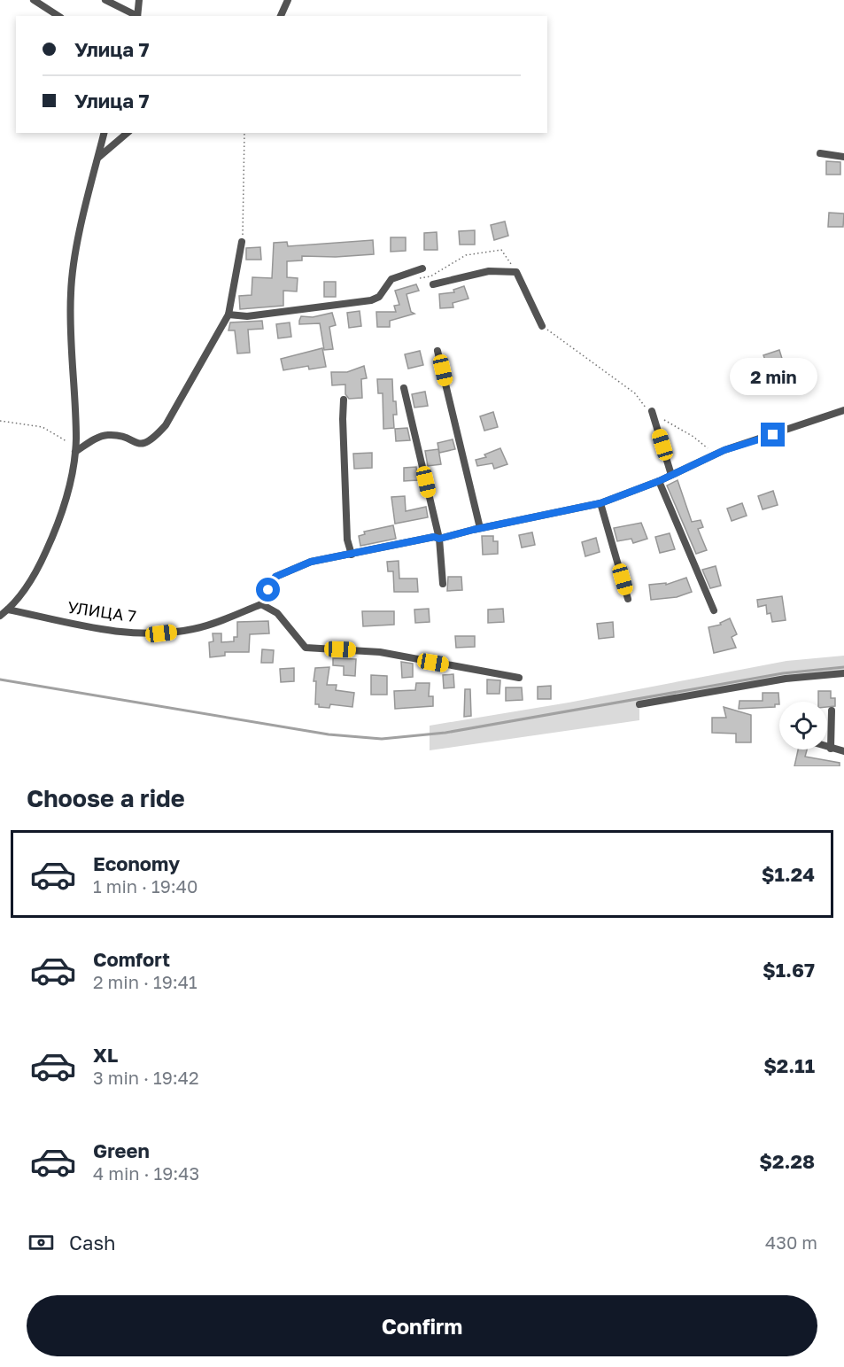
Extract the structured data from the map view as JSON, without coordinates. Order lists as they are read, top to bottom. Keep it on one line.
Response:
{"streets":{"street":["УЛИЦА 7"]},"page":{"banner":["Улица 7","Улица 7"],"bubble":"2 min","heading":"Choose a ride","list":[{"name":"Economy","note":"1 min · 19:40","value":"$1.24"},{"name":"Comfort","note":"2 min · 19:41","value":"$1.67"},{"name":"XL","note":"3 min · 19:42","value":"$2.11"},{"name":"Green","note":"4 min · 19:43","value":"$2.28"}],"pay":["Cash","430 m"],"buttons":"Confirm"}}
